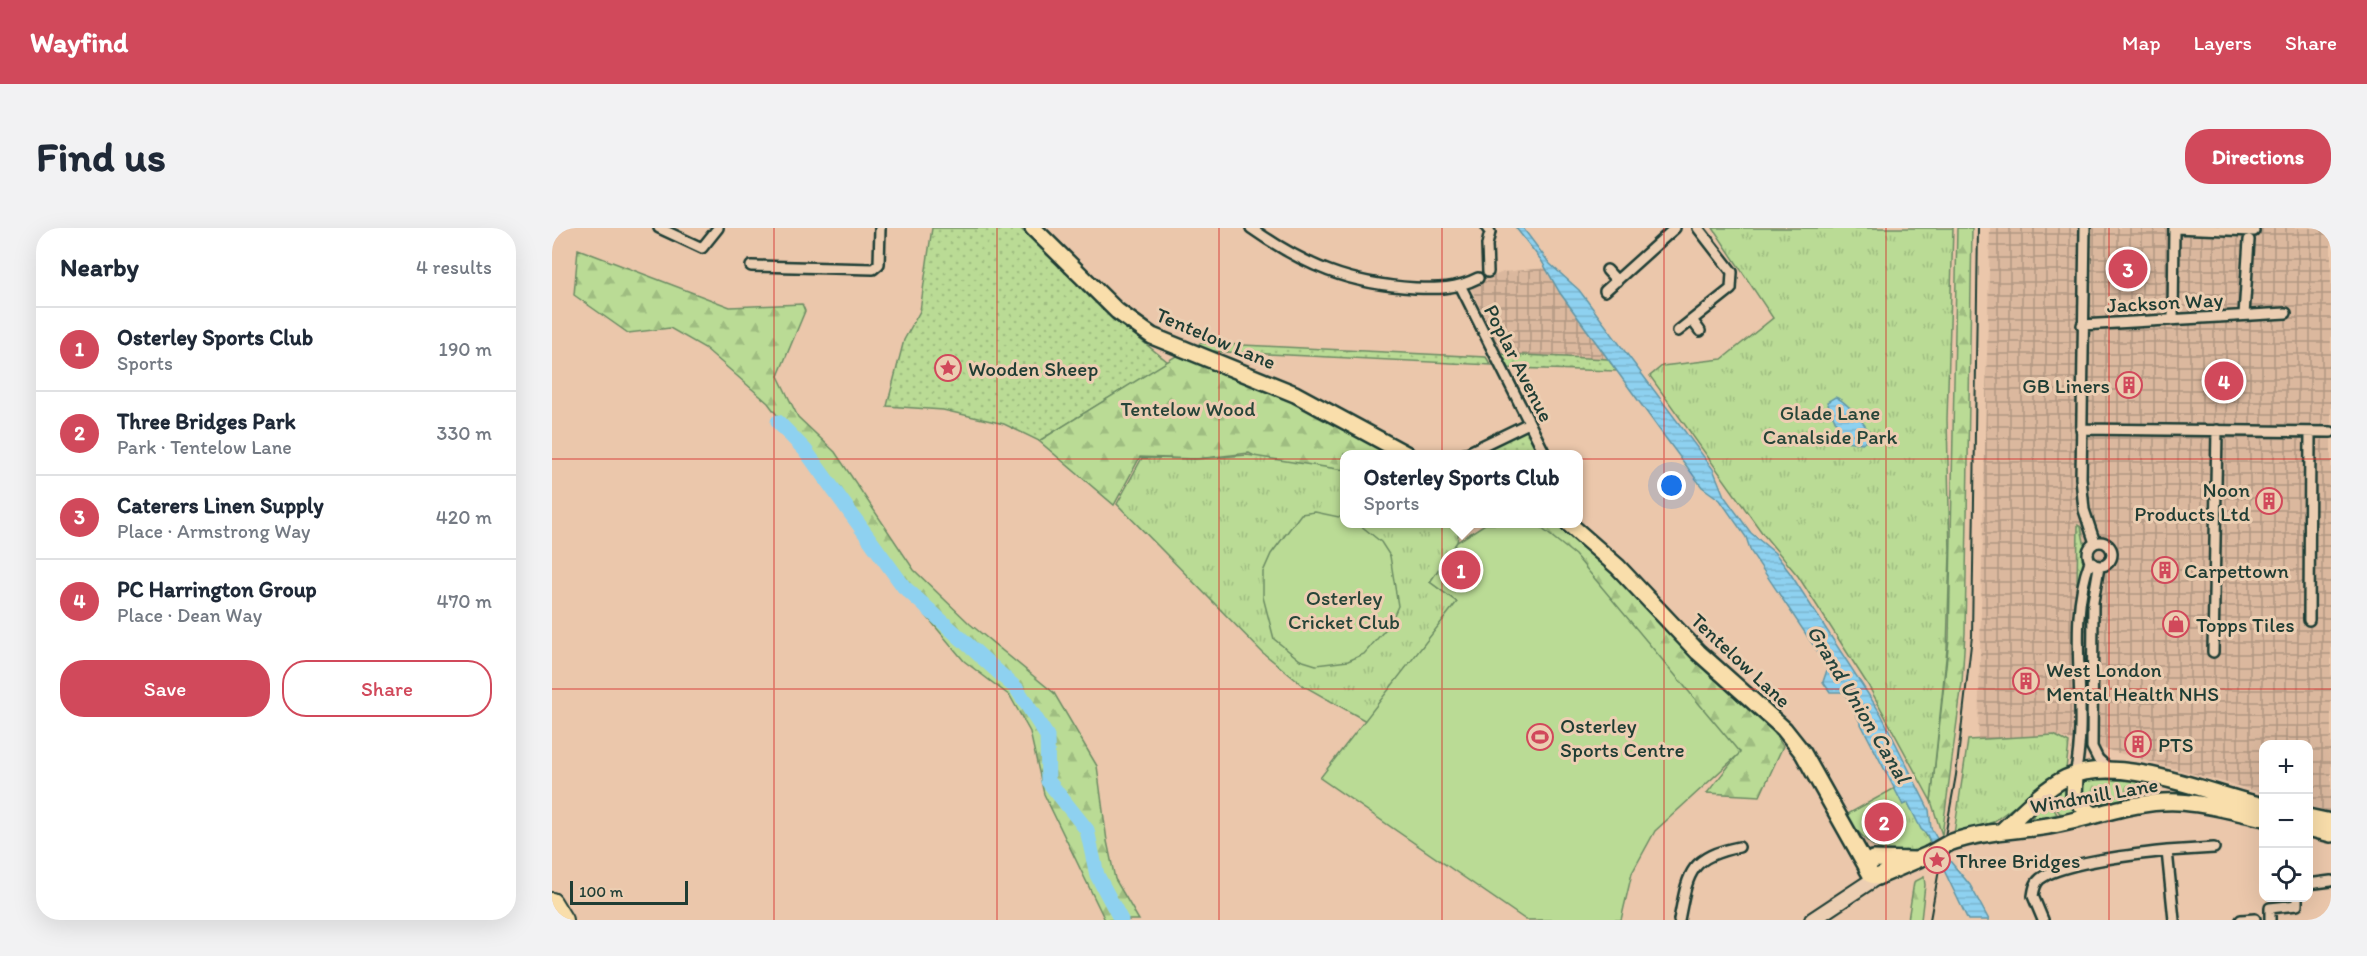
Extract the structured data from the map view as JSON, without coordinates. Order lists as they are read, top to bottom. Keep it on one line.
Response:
{"streets":{"main road":["Tentelow Lane","Windmill Lane"],"street":["Jackson Way","Poplar Avenue"]},"crossings":[["Tentelow Lane","Windmill Lane"]],"water":["Grand Union Canal"],"parks":["Tentelow Wood","Glade Lane Canalside Park","Osterley Cricket Club"],"places":{"place":["Wooden Sheep","Three Bridges"],"building":["GB Liners","Noon Products Ltd","Carpettown","West London Mental Health NHS","PTS"],"shop":["Topps Tiles"],"sports":["Osterley Sports Centre"]},"scale_bar":"100 m","page":{"header":"Wayfind","nav":["Map","Layers","Share"],"buttons":["Directions",["Save","Share"]],"title":"Find us","heading":["Nearby","4 results"],"pins":["3","4","1","2"],"list":[{"mark":"1","name":"Osterley Sports Club","note":"Sports","value":"190 m"},{"mark":"2","name":"Three Bridges Park","note":"Park · Tentelow Lane","value":"330 m"},{"mark":"3","name":"Caterers Linen Supply","note":"Place · Armstrong Way","value":"420 m"},{"mark":"4","name":"PC Harrington Group","note":"Place · Dean Way","value":"470 m"}],"popup":["Osterley Sports Club","Sports"],"map_buttons":["+","−"],"scale":"100 m"}}
